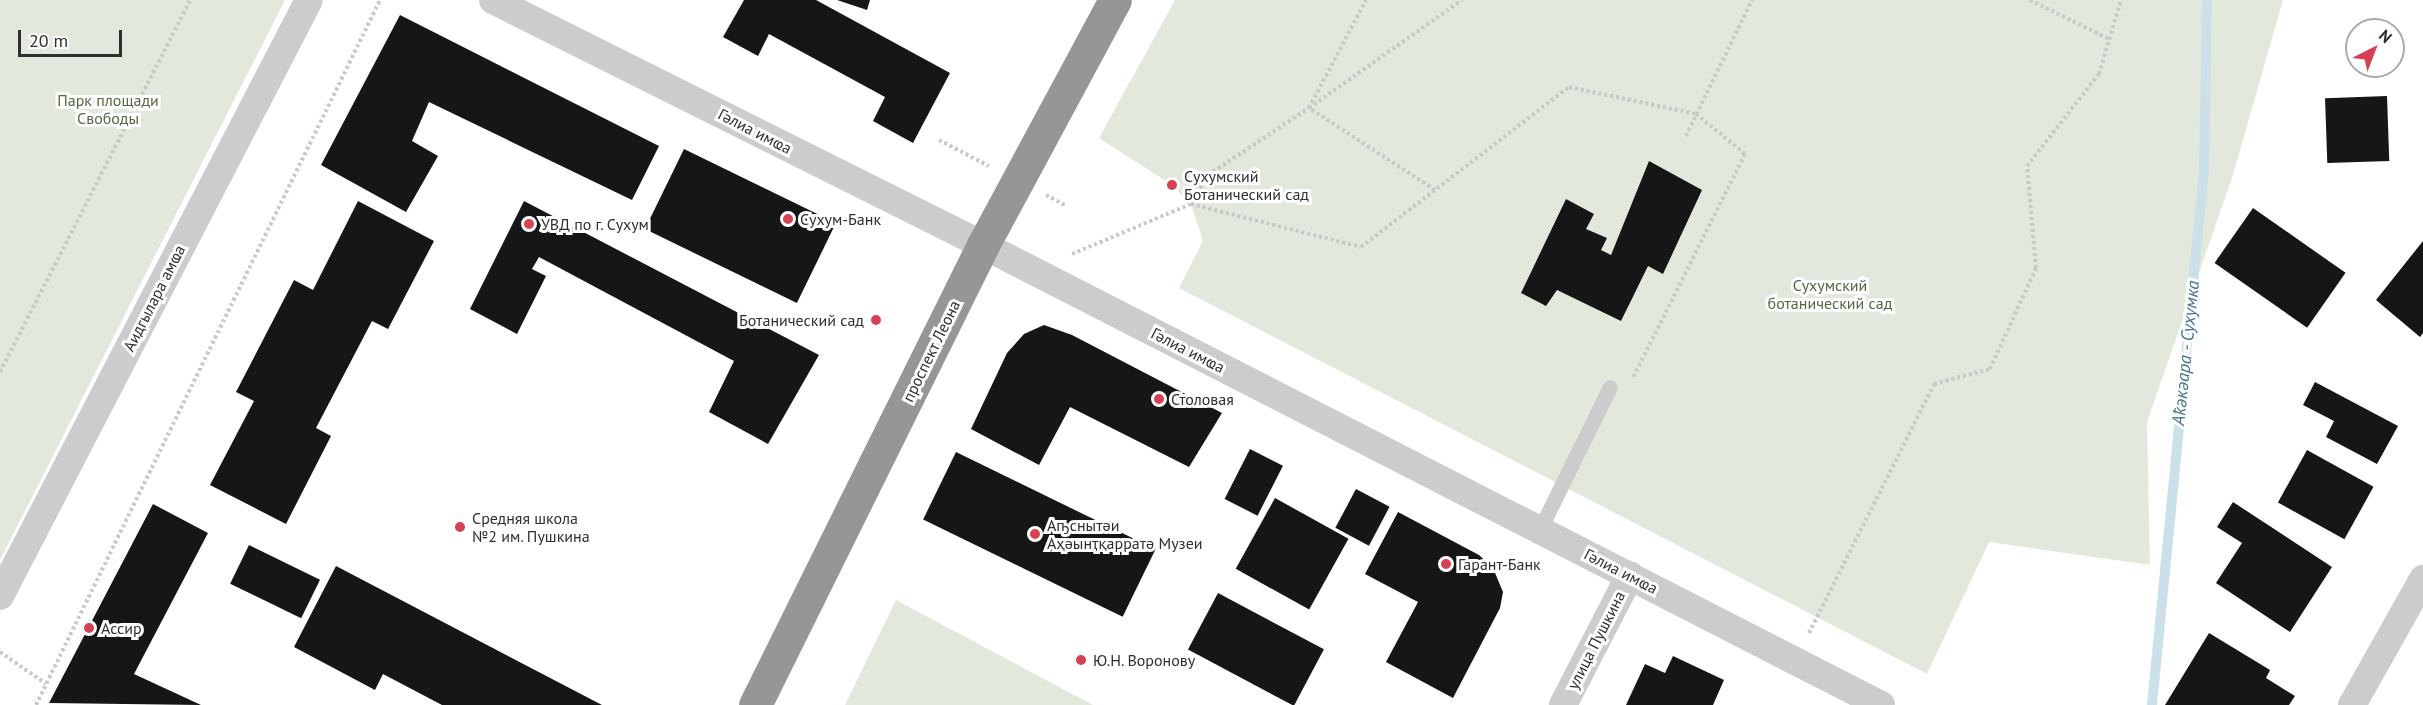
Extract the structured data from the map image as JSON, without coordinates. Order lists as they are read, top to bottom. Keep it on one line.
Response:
{"streets":{"highway":["проспект Леона"],"street":["Гәлиа имҩа","Аидгылара амҩа","улица Пушкина"]},"crossings":[["Гәлиа имҩа","проспект Леона"],["Гәлиа имҩа","улица Пушкина"]],"water":["Аҟәкәара - Сухумка"],"parks":["Парк площади Свободы","Сухумский ботанический сад"],"places":["Сухумский Ботанический сад","Сухум-Банк","УВД по г. Сухум","Ботанический сад","Столовая","Средняя школа №2 им. Пушкина","Аҧснытәи Аҳәынҭқарратә Музеи","Гарант-Банк","Ассир","Ю.Н. Воронову"],"scale_bar":"20 m","north":"top right"}
